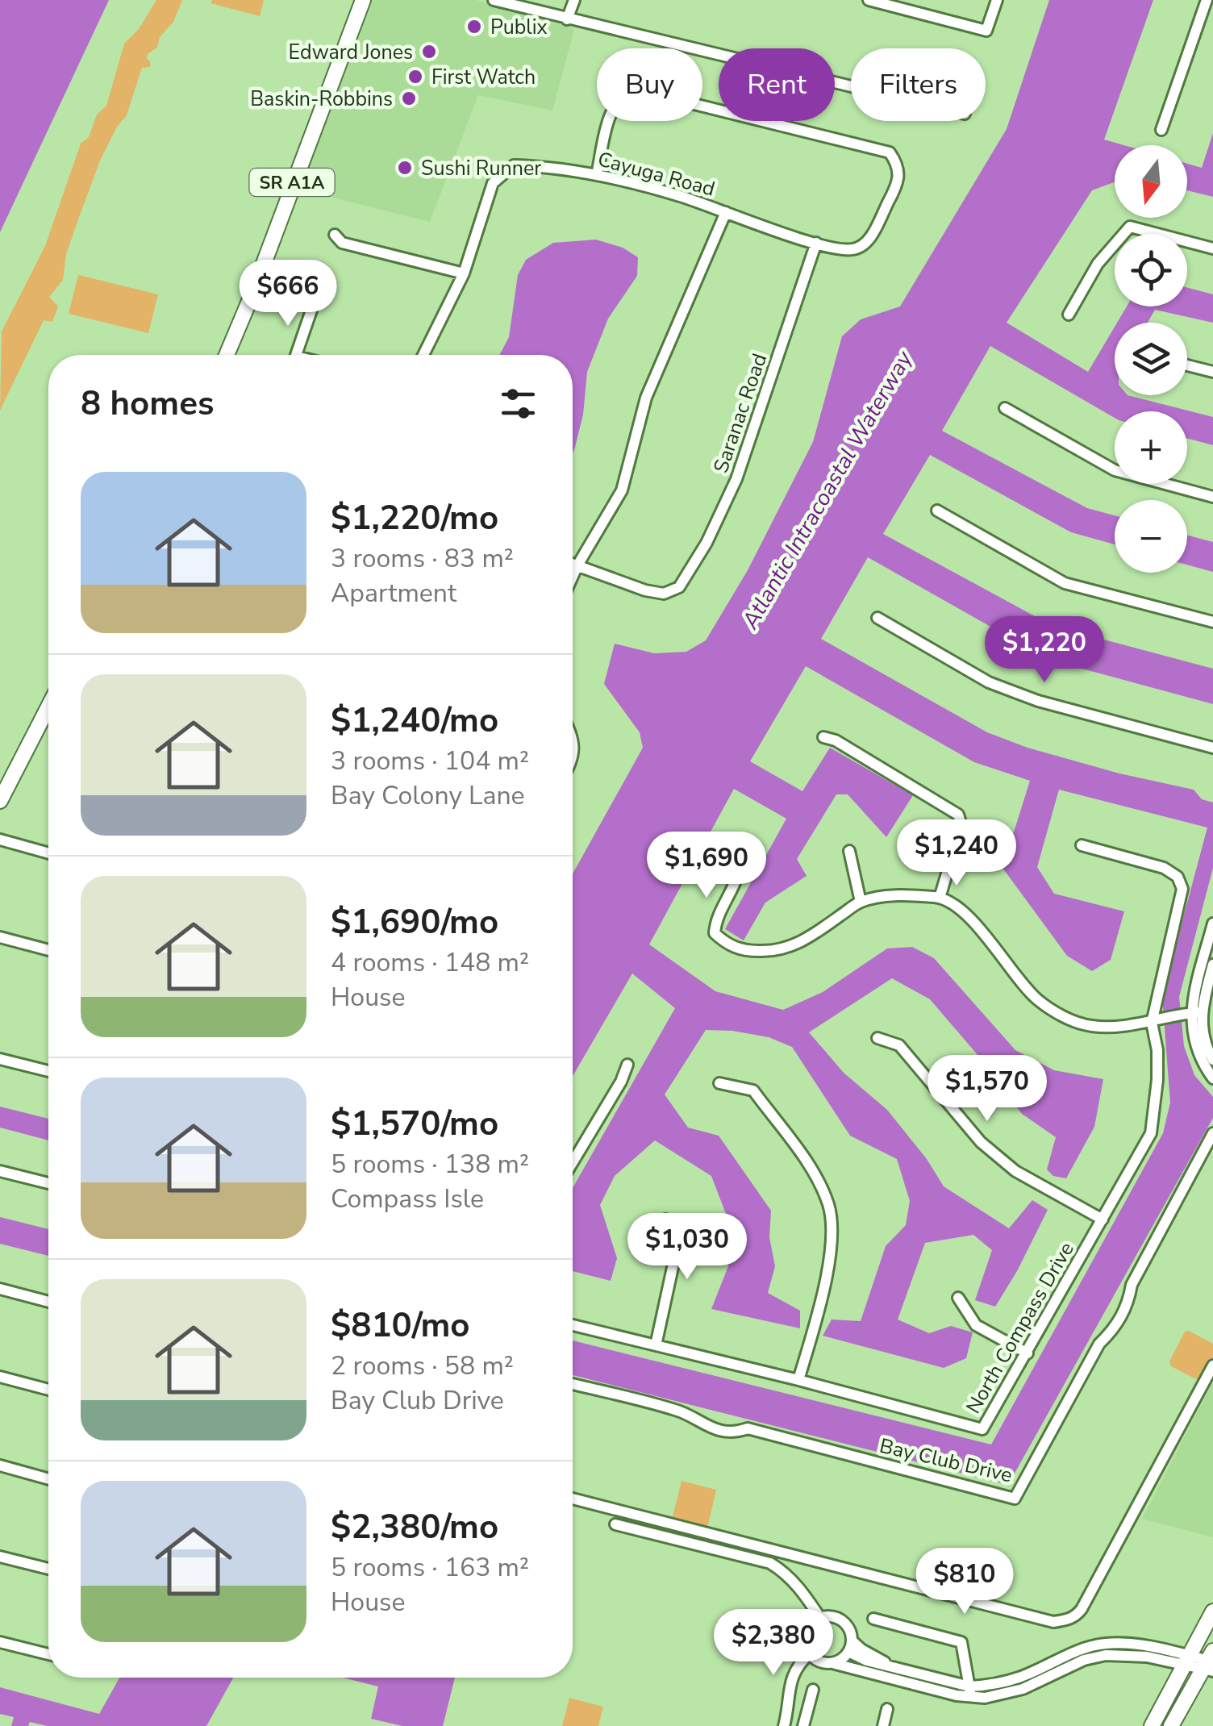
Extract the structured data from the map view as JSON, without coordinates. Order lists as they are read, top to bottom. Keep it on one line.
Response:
{"streets":{"main road":["SR A1A"],"street":["Cayuga Road","Saranac Road","North Compass Drive","Bay Club Drive"]},"crossings":[["Cayuga Road","Saranac Road"]],"water":["Atlantic Intracoastal Waterway"],"places":["Publix","Edward Jones","First Watch","Baskin-Robbins","Sushi Runner"],"north":"bottom","page":{"chip":["Buy","Rent","Filters"],"map_buttons":["+","−"],"price":["$666","$1,220","$1,240","$1,690","$1,570","$1,030","$810","$2,380"],"heading":"8 homes","list":[{"name":"$1,220/mo","note":"3 rooms · 83 m² · Apartment"},{"name":"$1,240/mo","note":"3 rooms · 104 m² · Bay Colony Lane"},{"name":"$1,690/mo","note":"4 rooms · 148 m² · House"},{"name":"$1,570/mo","note":"5 rooms · 138 m² · Compass Isle"},{"name":"$810/mo","note":"2 rooms · 58 m² · Bay Club Drive"},{"name":"$2,380/mo","note":"5 rooms · 163 m² · House"}]}}
